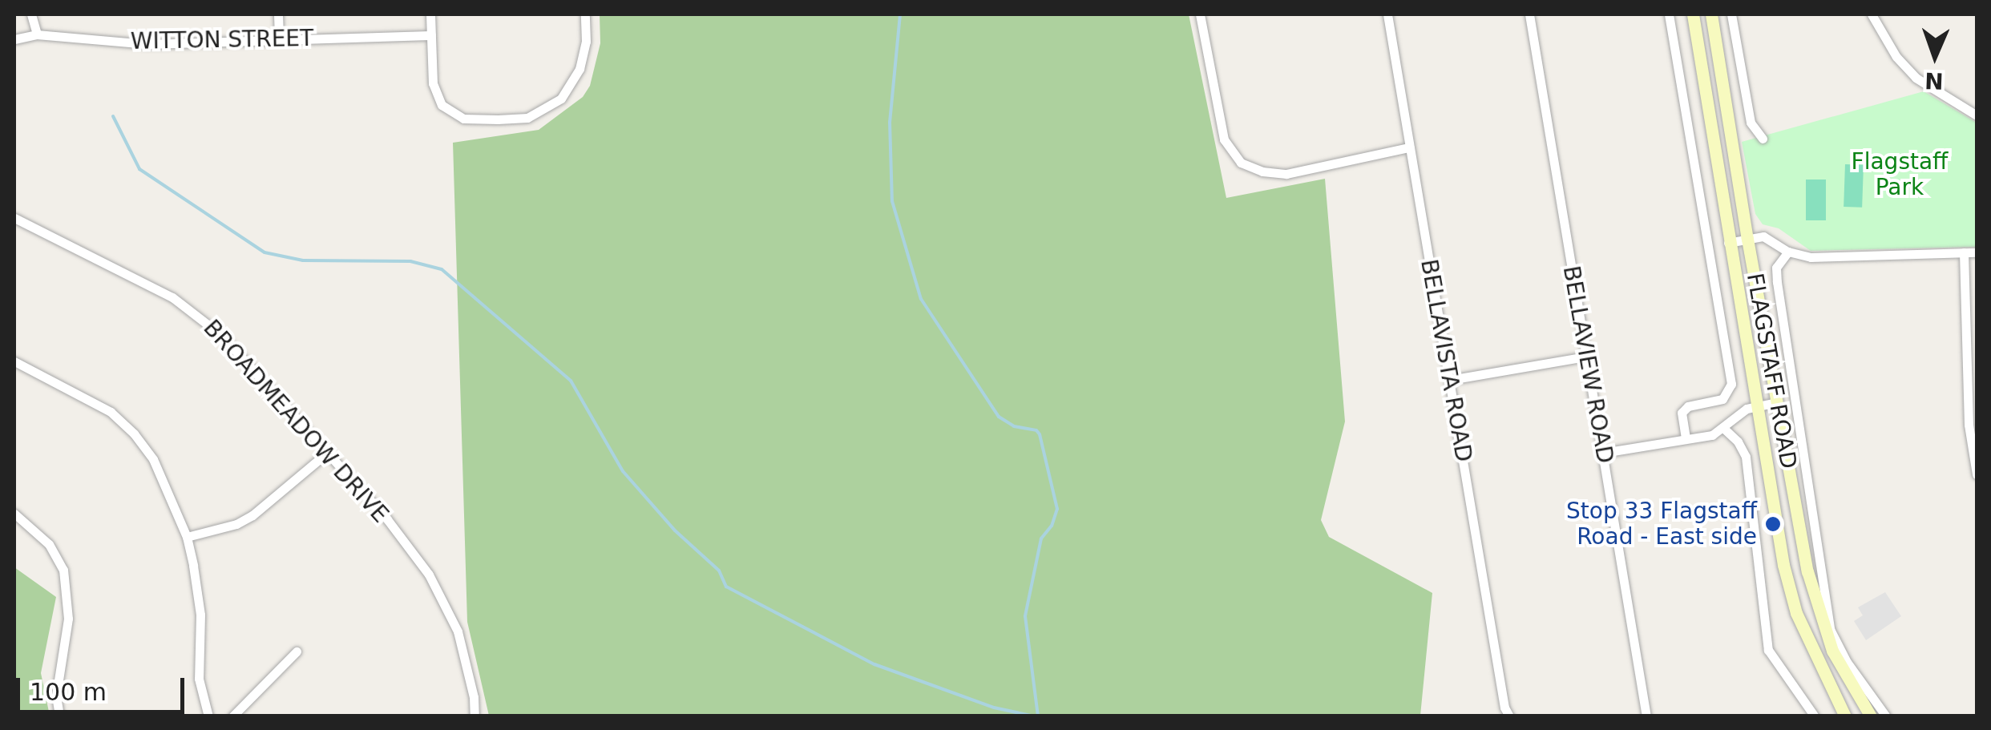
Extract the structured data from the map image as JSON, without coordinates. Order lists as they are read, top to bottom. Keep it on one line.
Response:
{"streets":{"main road":["FLAGSTAFF ROAD"],"street":["WITTON STREET","BELLAVISTA ROAD","BELLAVIEW ROAD","BROADMEADOW DRIVE"]},"parks":["Flagstaff Park"],"places":["Stop 33 Flagstaff Road - East side"],"scale_bar":"100 m","north":"bottom"}
